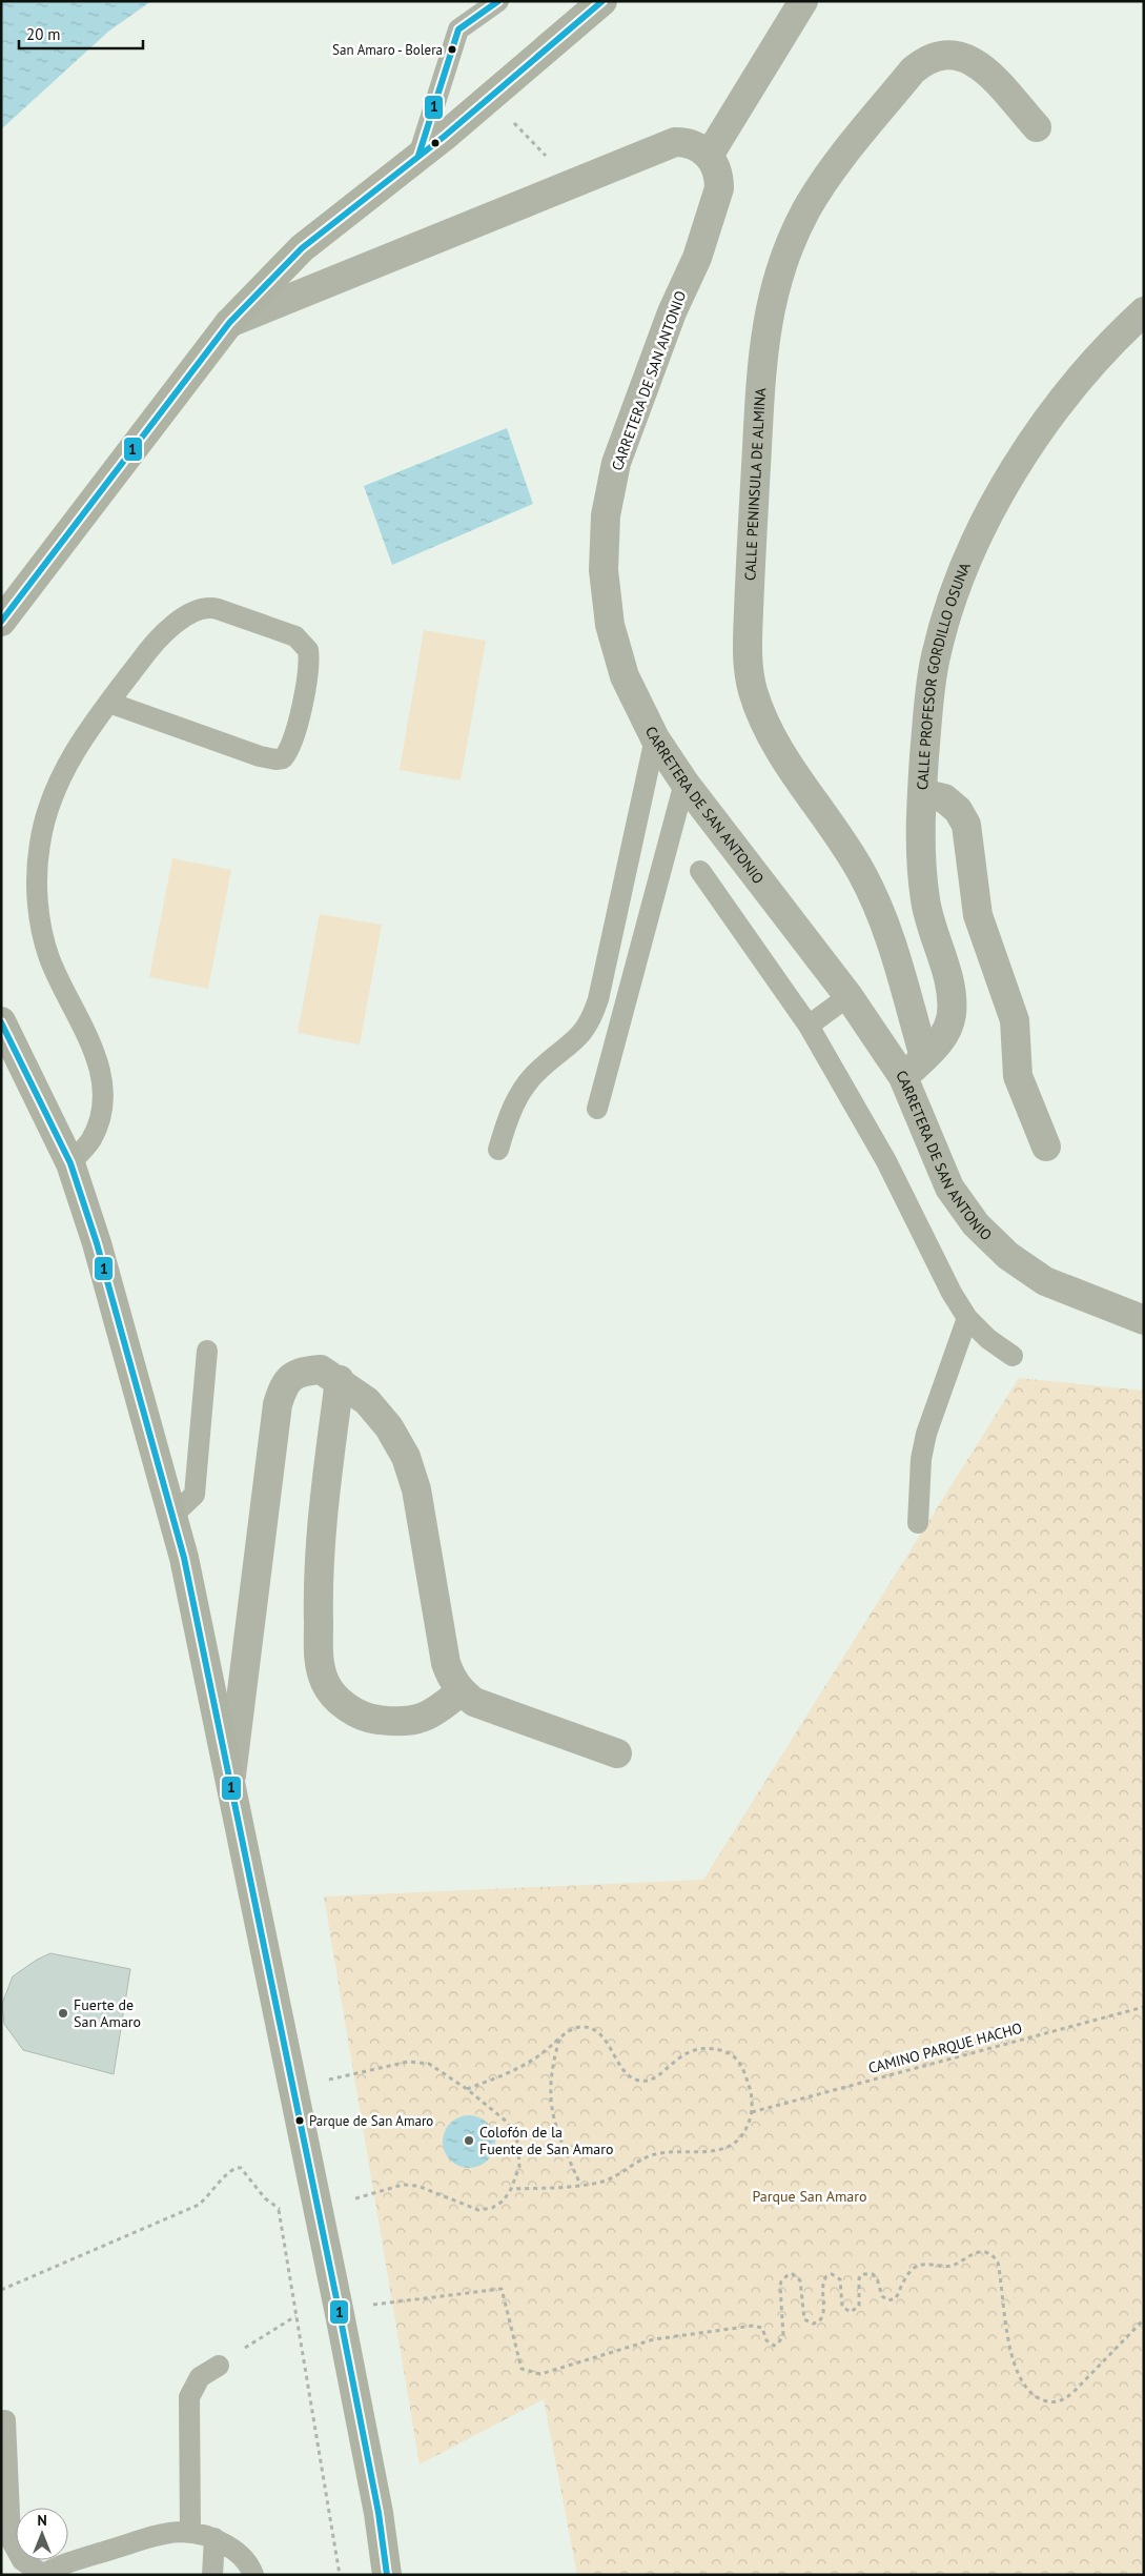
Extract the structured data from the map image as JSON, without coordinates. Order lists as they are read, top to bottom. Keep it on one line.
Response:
{"streets":{"street":["CARRETERA DE SAN ANTONIO","CALLE PENINSULA DE ALMINA","CALLE PROFESOR GORDILLO OSUNA"],"path":["CAMINO PARQUE HACHO"]},"crossings":[["CARRETERA DE SAN ANTONIO","CALLE PROFESOR GORDILLO OSUNA"],["CALLE PENINSULA DE ALMINA","CALLE PROFESOR GORDILLO OSUNA"]],"parks":["Parque San Amaro"],"places":["San Amaro - Bolera","Fuerte de San Amaro","Parque de San Amaro","Colofón de la Fuente de San Amaro"],"lines":["transit line 1"],"scale_bar":"20 m","north":"top"}
